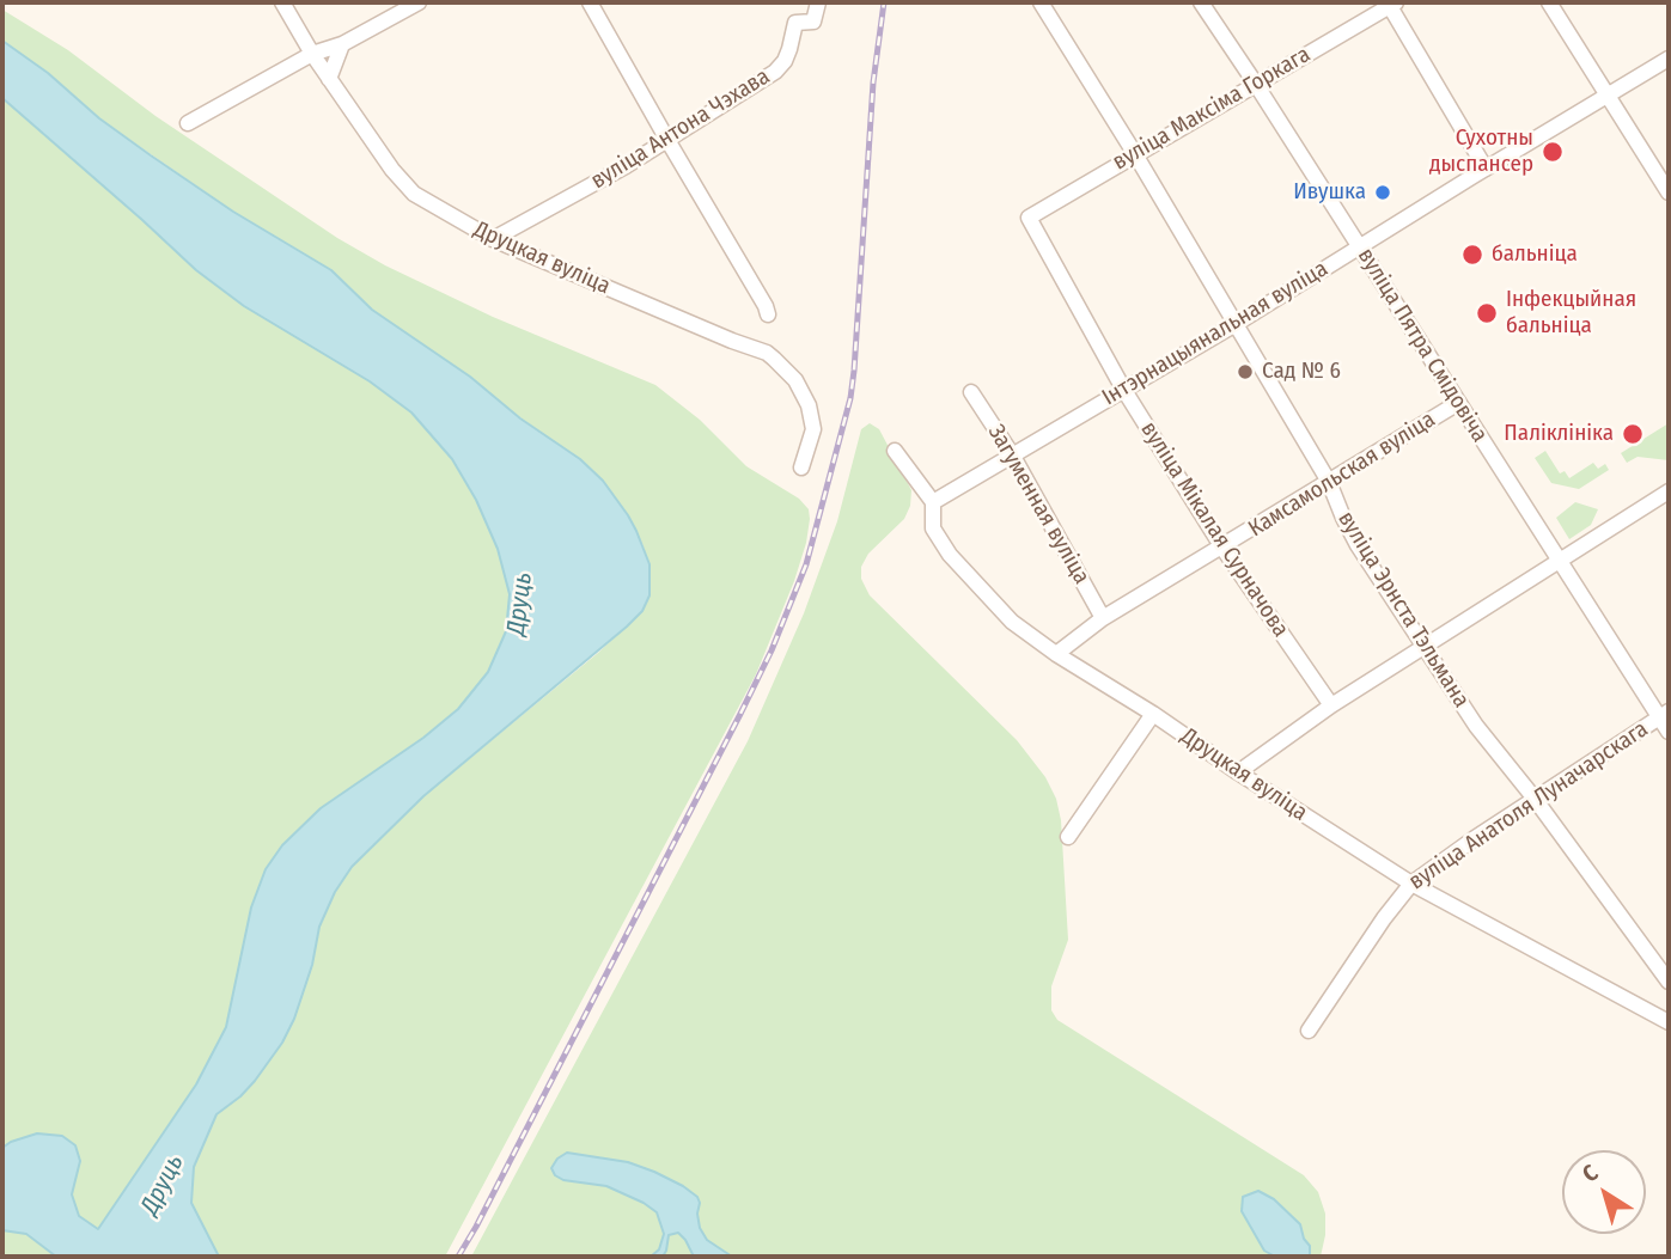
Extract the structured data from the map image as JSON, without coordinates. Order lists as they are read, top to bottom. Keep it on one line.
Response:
{"streets":{"street":["вуліца Максіма Горкага","вуліца Антона Чэхава","Друцкая вуліца","Інтэрнацыянальная вуліца","вуліца Пятра Смідовіча","Камсамольская вуліца","Загуменная вуліца","вуліца Мікалая Сурначова","вуліца Эрнста Тэльмана","вуліца Анатоля Луначарскага"]},"crossings":[["вуліца Максіма Горкага","вуліца Пятра Смідовіча"],["вуліца Максіма Горкага","вуліца Мікалая Сурначова"],["вуліца Максіма Горкага","вуліца Эрнста Тэльмана"],["вуліца Антона Чэхава","Друцкая вуліца"],["Друцкая вуліца","Інтэрнацыянальная вуліца"],["Друцкая вуліца","Камсамольская вуліца"],["Друцкая вуліца","вуліца Анатоля Луначарскага"],["Інтэрнацыянальная вуліца","вуліца Пятра Смідовіча"],["Інтэрнацыянальная вуліца","Загуменная вуліца"],["Інтэрнацыянальная вуліца","вуліца Мікалая Сурначова"],["Інтэрнацыянальная вуліца","вуліца Эрнста Тэльмана"],["вуліца Пятра Смідовіча","Камсамольская вуліца"],["вуліца Пятра Смідовіча","вуліца Анатоля Луначарскага"],["Камсамольская вуліца","Загуменная вуліца"],["Камсамольская вуліца","вуліца Мікалая Сурначова"],["Камсамольская вуліца","вуліца Эрнста Тэльмана"],["вуліца Эрнста Тэльмана","вуліца Анатоля Луначарскага"]],"water":["Друць"],"places":["Сухотны дыспансер","Ивушка","бальніца","Інфекцыйная бальніца","Сад № 6","Паліклініка"],"north":"top left"}
